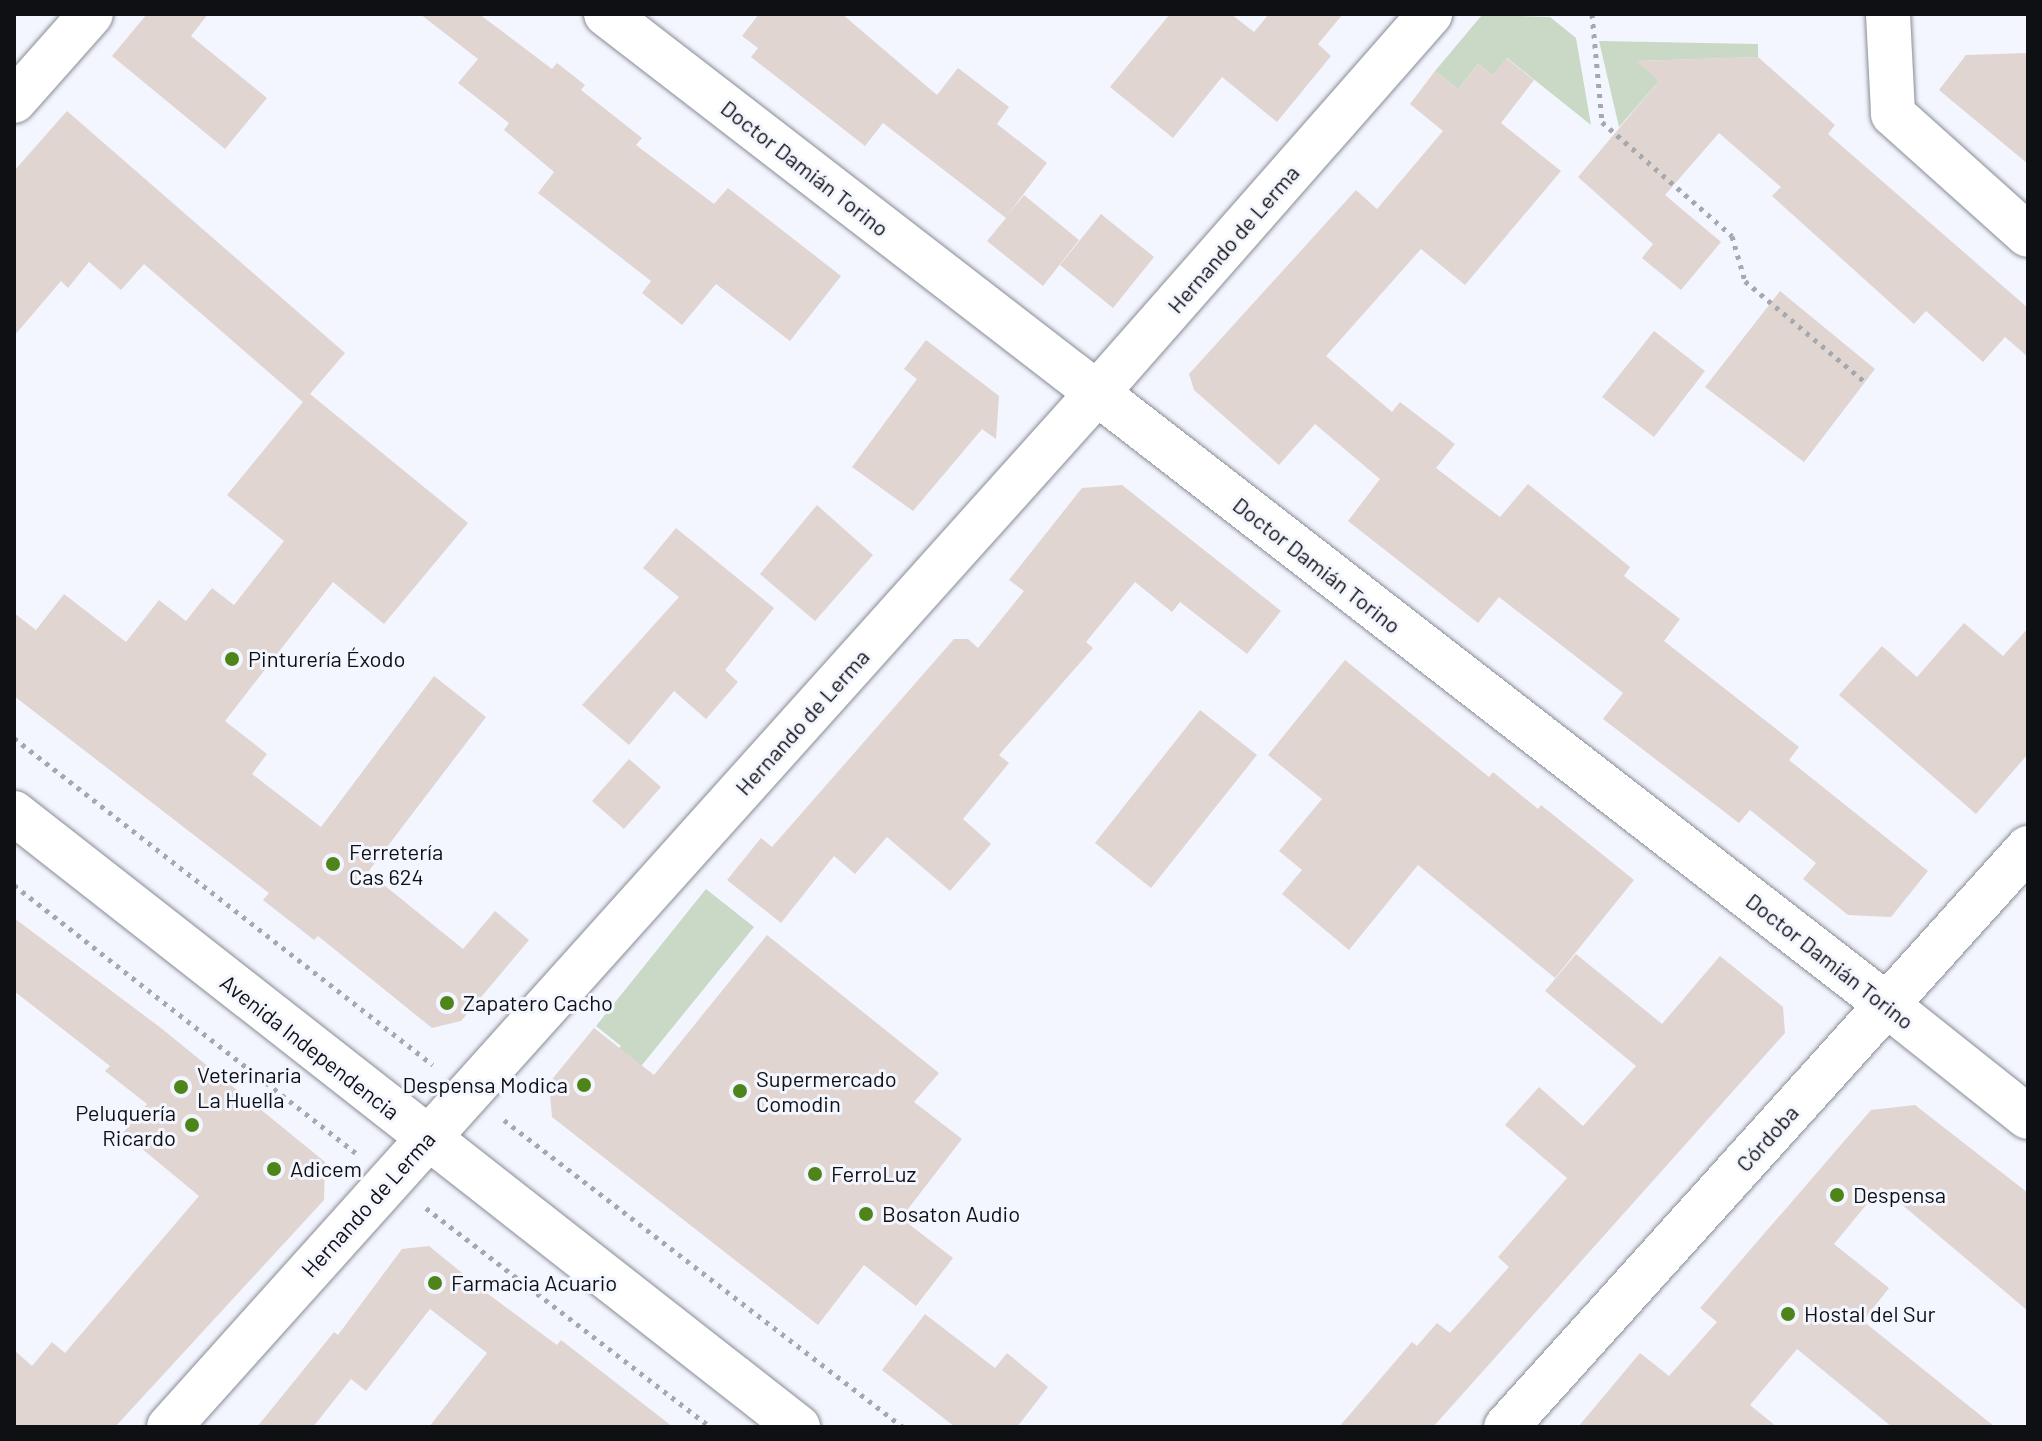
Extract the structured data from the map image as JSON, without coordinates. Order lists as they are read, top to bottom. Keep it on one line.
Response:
{"streets":{"main road":["Doctor Damián Torino","Hernando de Lerma","Avenida Independencia","Córdoba"]},"crossings":[["Doctor Damián Torino","Hernando de Lerma"],["Doctor Damián Torino","Córdoba"],["Hernando de Lerma","Avenida Independencia"]],"places":["Pinturería Éxodo","Ferretería Cas 624","Zapatero Cacho","Despensa Modica","Veterinaria La Huella","Supermercado Comodin","Peluquería Ricardo","Adicem","FerroLuz","Despensa","Bosaton Audio","Farmacia Acuario","Hostal del Sur"]}
